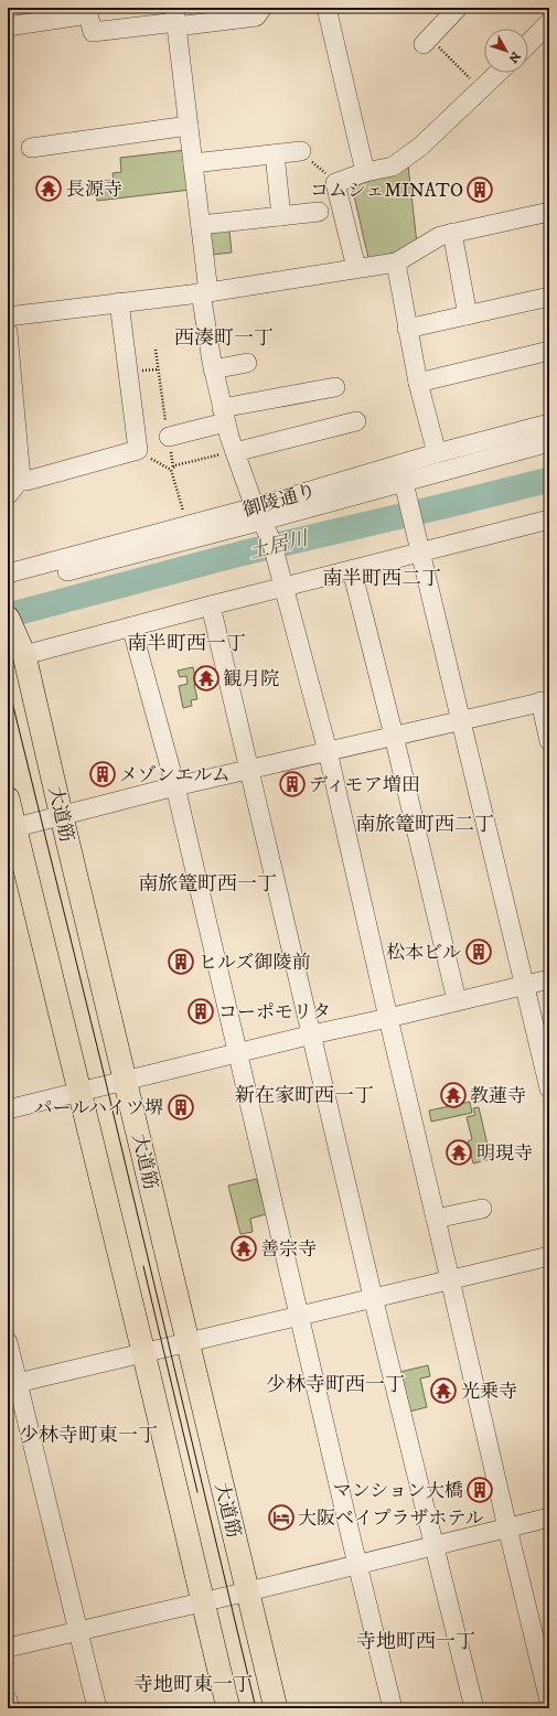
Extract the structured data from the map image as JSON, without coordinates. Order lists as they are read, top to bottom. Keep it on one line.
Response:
{"streets":{"main road":["大道筋"],"street":["御陵通り"]},"districts":["西湊町一丁","南半町西二丁","南半町西一丁","南旅篭町西二丁","南旅篭町西一丁","新在家町西一丁","少林寺町西一丁","少林寺町東一丁","寺地町西一丁","寺地町東一丁"],"water":["土居川"],"places":{"temple":["長源寺","観月院","教蓮寺","明現寺","善宗寺","光乗寺"],"building":["コムシェMINATO","メゾンエルム","ディモア増田","松本ビル","ヒルズ御陵前","コーポモリタ","パールハイツ堺","マンション大橋"],"hotel":["大阪ベイプラザホテル"]},"north":"bottom right"}
